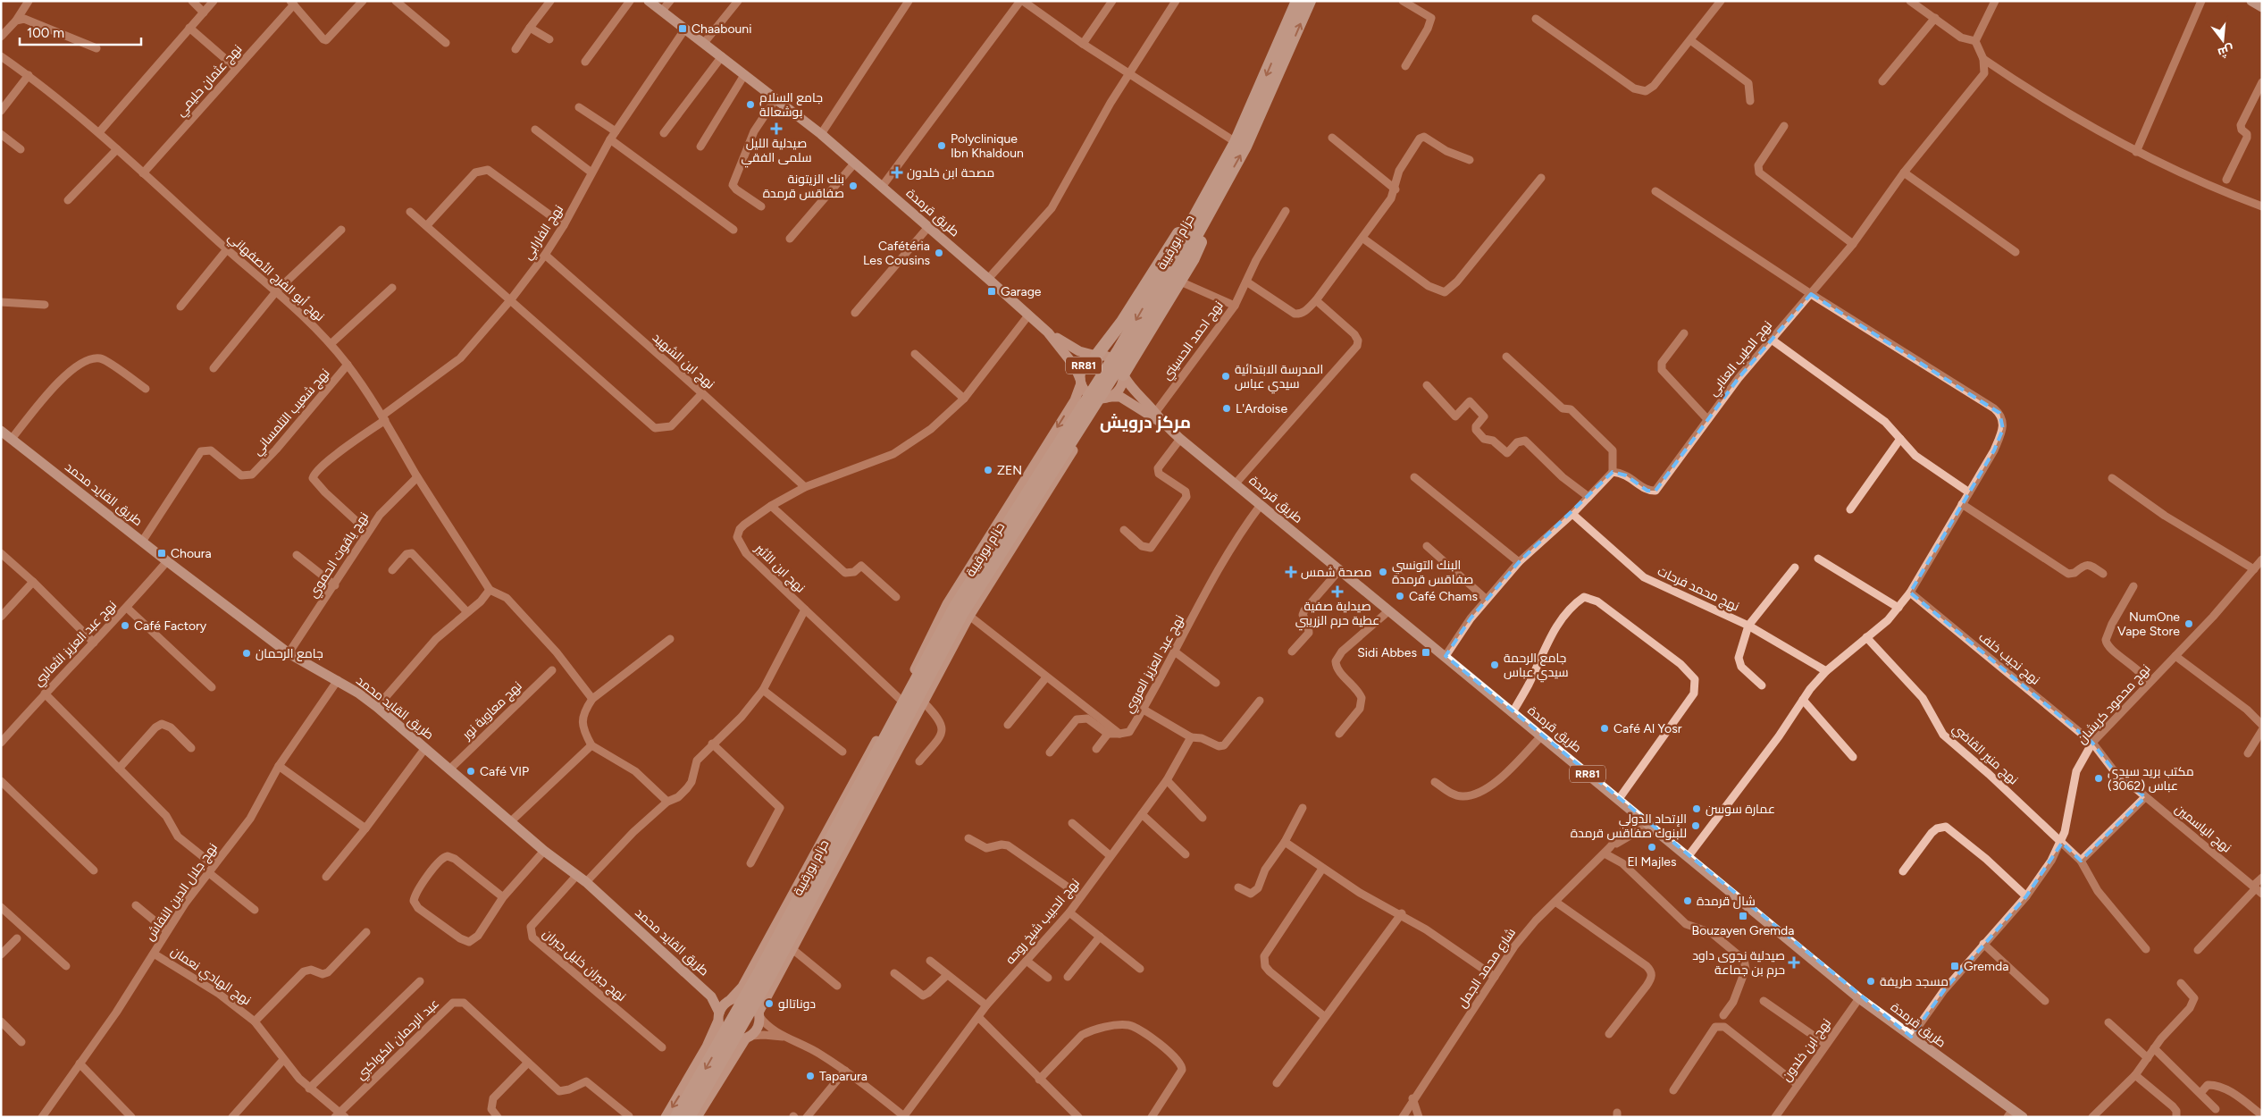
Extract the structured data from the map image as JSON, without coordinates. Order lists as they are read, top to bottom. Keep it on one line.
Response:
{"streets":{"highway":["حزام بورقيبة"],"main road":["طريق قرمدة","RR81","طريق القايد محمد"],"street":["نهج عثمان حليمي","نهج الفارابي","نهج أبو الفرج الأصفهاني","نهج احمد الحسيني","نهج الطيب العنابي","نهج ابن الشهيد","نهج شعيب التلمساني","نهج ياقوت الحموي","نهج ابن الأثير","نهج محمد فرحات","نهج عبد العزيز الثعالبي","نهج نجيب خلف","نهج عبد العزيز العروي","نهج محمود كريشان","نهج معاوية نور","نهج منير القاضي","نهج الياسمين","نهج جلال الدين النقاش","نهج الحبيب شيخ روحه","نهج جبران خليل جبران","شارع محمد الجمل","نهج الهادي نعمان","عبد الرحمان الكواكبي","نهج ابن خلدون"]},"crossings":[["نهج عثمان حليمي","نهج أبو الفرج الأصفهاني"],["طريق قرمدة","نهج الفارابي"],["طريق قرمدة","حزام بورقيبة"],["طريق قرمدة","نهج احمد الحسيني"],["طريق قرمدة","RR81"],["طريق قرمدة","نهج ابن الأثير"],["طريق قرمدة","نهج عبد العزيز العروي"],["طريق قرمدة","نهج محمود كريشان"],["طريق قرمدة","شارع محمد الجمل"],["طريق قرمدة","نهج ابن خلدون"],["نهج الفارابي","نهج أبو الفرج الأصفهاني"],["نهج الفارابي","نهج ابن الشهيد"],["حزام بورقيبة","RR81"],["حزام بورقيبة","طريق القايد محمد"],["نهج أبو الفرج الأصفهاني","نهج شعيب التلمساني"],["نهج أبو الفرج الأصفهاني","نهج ياقوت الحموي"],["نهج ابن الشهيد","نهج ابن الأثير"],["نهج شعيب التلمساني","طريق القايد محمد"],["طريق القايد محمد","نهج ياقوت الحموي"],["طريق القايد محمد","نهج ابن الأثير"],["طريق القايد محمد","نهج عبد العزيز الثعالبي"],["طريق القايد محمد","نهج معاوية نور"],["طريق القايد محمد","نهج جلال الدين النقاش"],["طريق القايد محمد","نهج جبران خليل جبران"],["نهج نجيب خلف","نهج محمود كريشان"],["نهج نجيب خلف","نهج الياسمين"],["نهج محمود كريشان","نهج منير القاضي"],["نهج محمود كريشان","نهج الياسمين"],["نهج جلال الدين النقاش","نهج الهادي نعمان"],["نهج الهادي نعمان","عبد الرحمان الكواكبي"]],"districts":["مركز درويش"],"places":{"transit":["Chaabouni","Garage","Choura","Sidi Abbes","Bouzayen Gremda","Gremda"],"other":["جامع السلام بوشعالة","Polyclinique Ibn Khaldoun","بنك الزيتونة صفاقس قرمدة","Cafétéria Les Cousins","المدرسة الابتدائية سيدي عباس","L'Ardoise","ZEN","البنك التونسي صفاقس قرمدة","Café Chams","NumOne Vape Store","Café Factory","جامع الرحمان","جامع الرحمة سيدي عباس","Café Al Yosr","Café VIP","مكتب بريد سيدي عباس (3062)","عمارة سوسن","الإتحاد الدولي للبنوك صفاقس قرمدة","El Majles","شال قرمدة","مسجد طريفة","دوناتالو","Taparura"],"health":["صيدلية الليل سلمى الفقي","مصحة ابن خلدون","مصحة شمس","صيدلية صفية عطية حرم الزريبي","صيدلية نجوى داود حرم بن جماعة"]},"scale_bar":"100 m","north":"bottom"}
